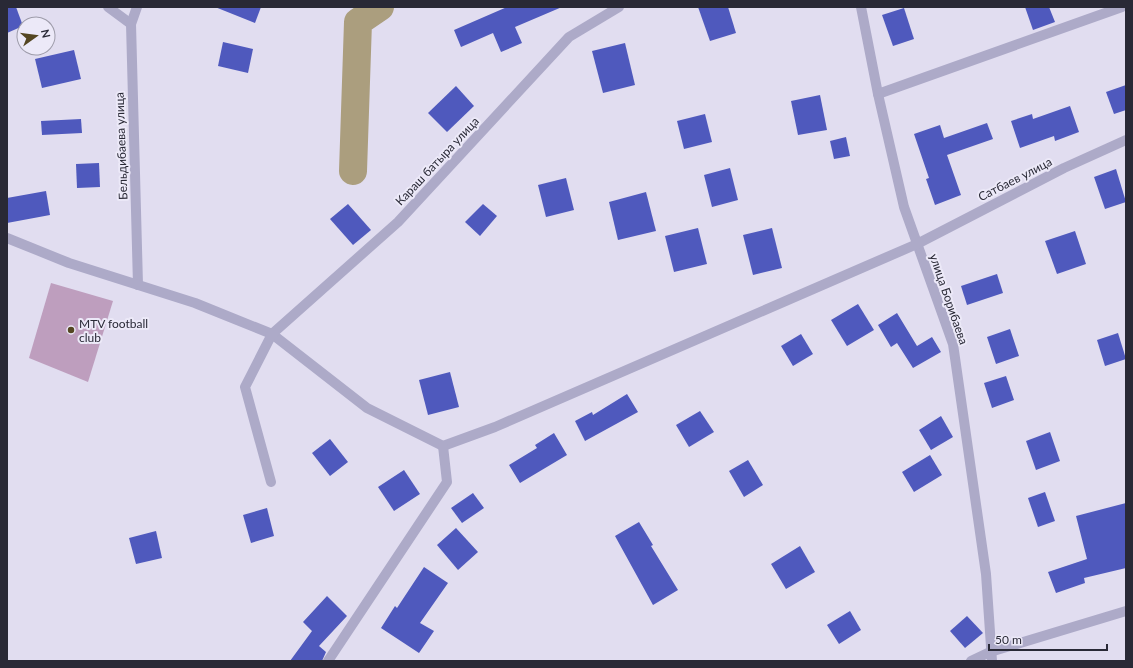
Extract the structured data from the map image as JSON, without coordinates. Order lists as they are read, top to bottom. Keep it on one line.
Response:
{"streets":{"street":["Бельдибаева улица","Караш батыра улица","Сатбаев улица","улица Борибаева"]},"crossings":[["Сатбаев улица","улица Борибаева"]],"places":["MTV football club"],"scale_bar":"50 m","north":"right"}
